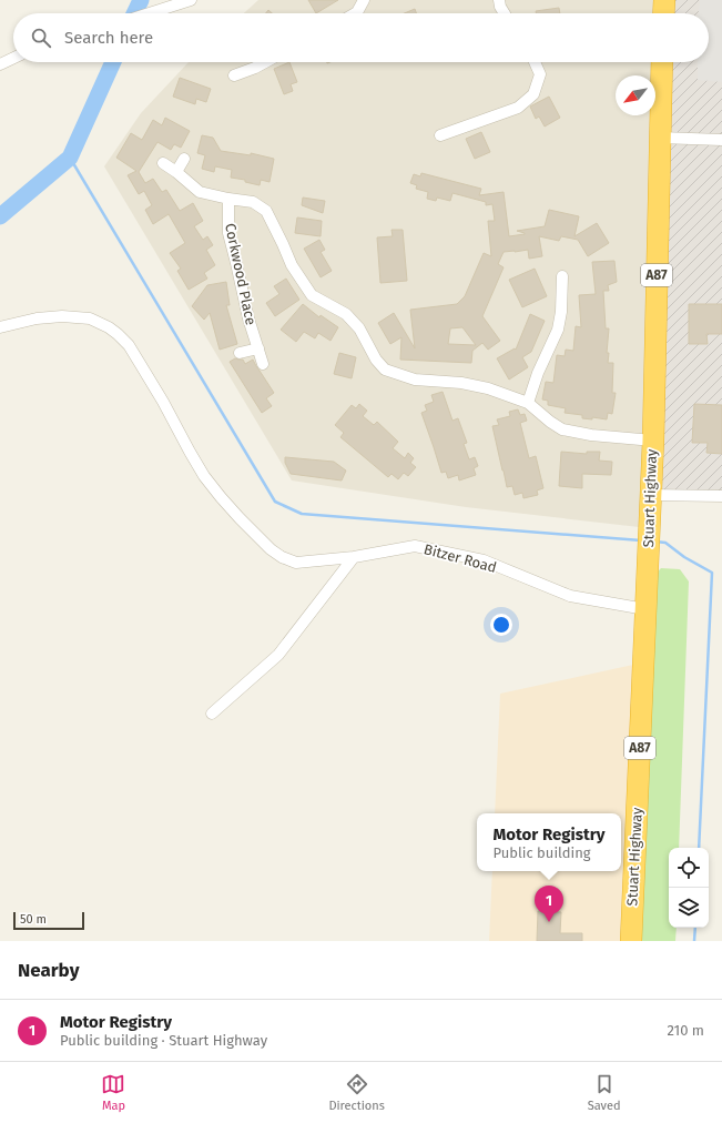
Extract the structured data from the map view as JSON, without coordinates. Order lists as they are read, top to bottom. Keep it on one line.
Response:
{"streets":{"highway":["A87","Stuart Highway"],"street":["Corkwood Place","Bitzer Road"]},"crossings":[["Stuart Highway","Bitzer Road"]],"scale_bar":"50 m","north":"bottom left","page":{"search":"Search here","popup":["Motor Registry","Public building"],"pins":"1","scale":"50 m","heading":"Nearby","list":[{"mark":"1","name":"Motor Registry","note":"Public building · Stuart Highway","value":"210 m"}],"nav":["Map","Directions","Saved"]}}
